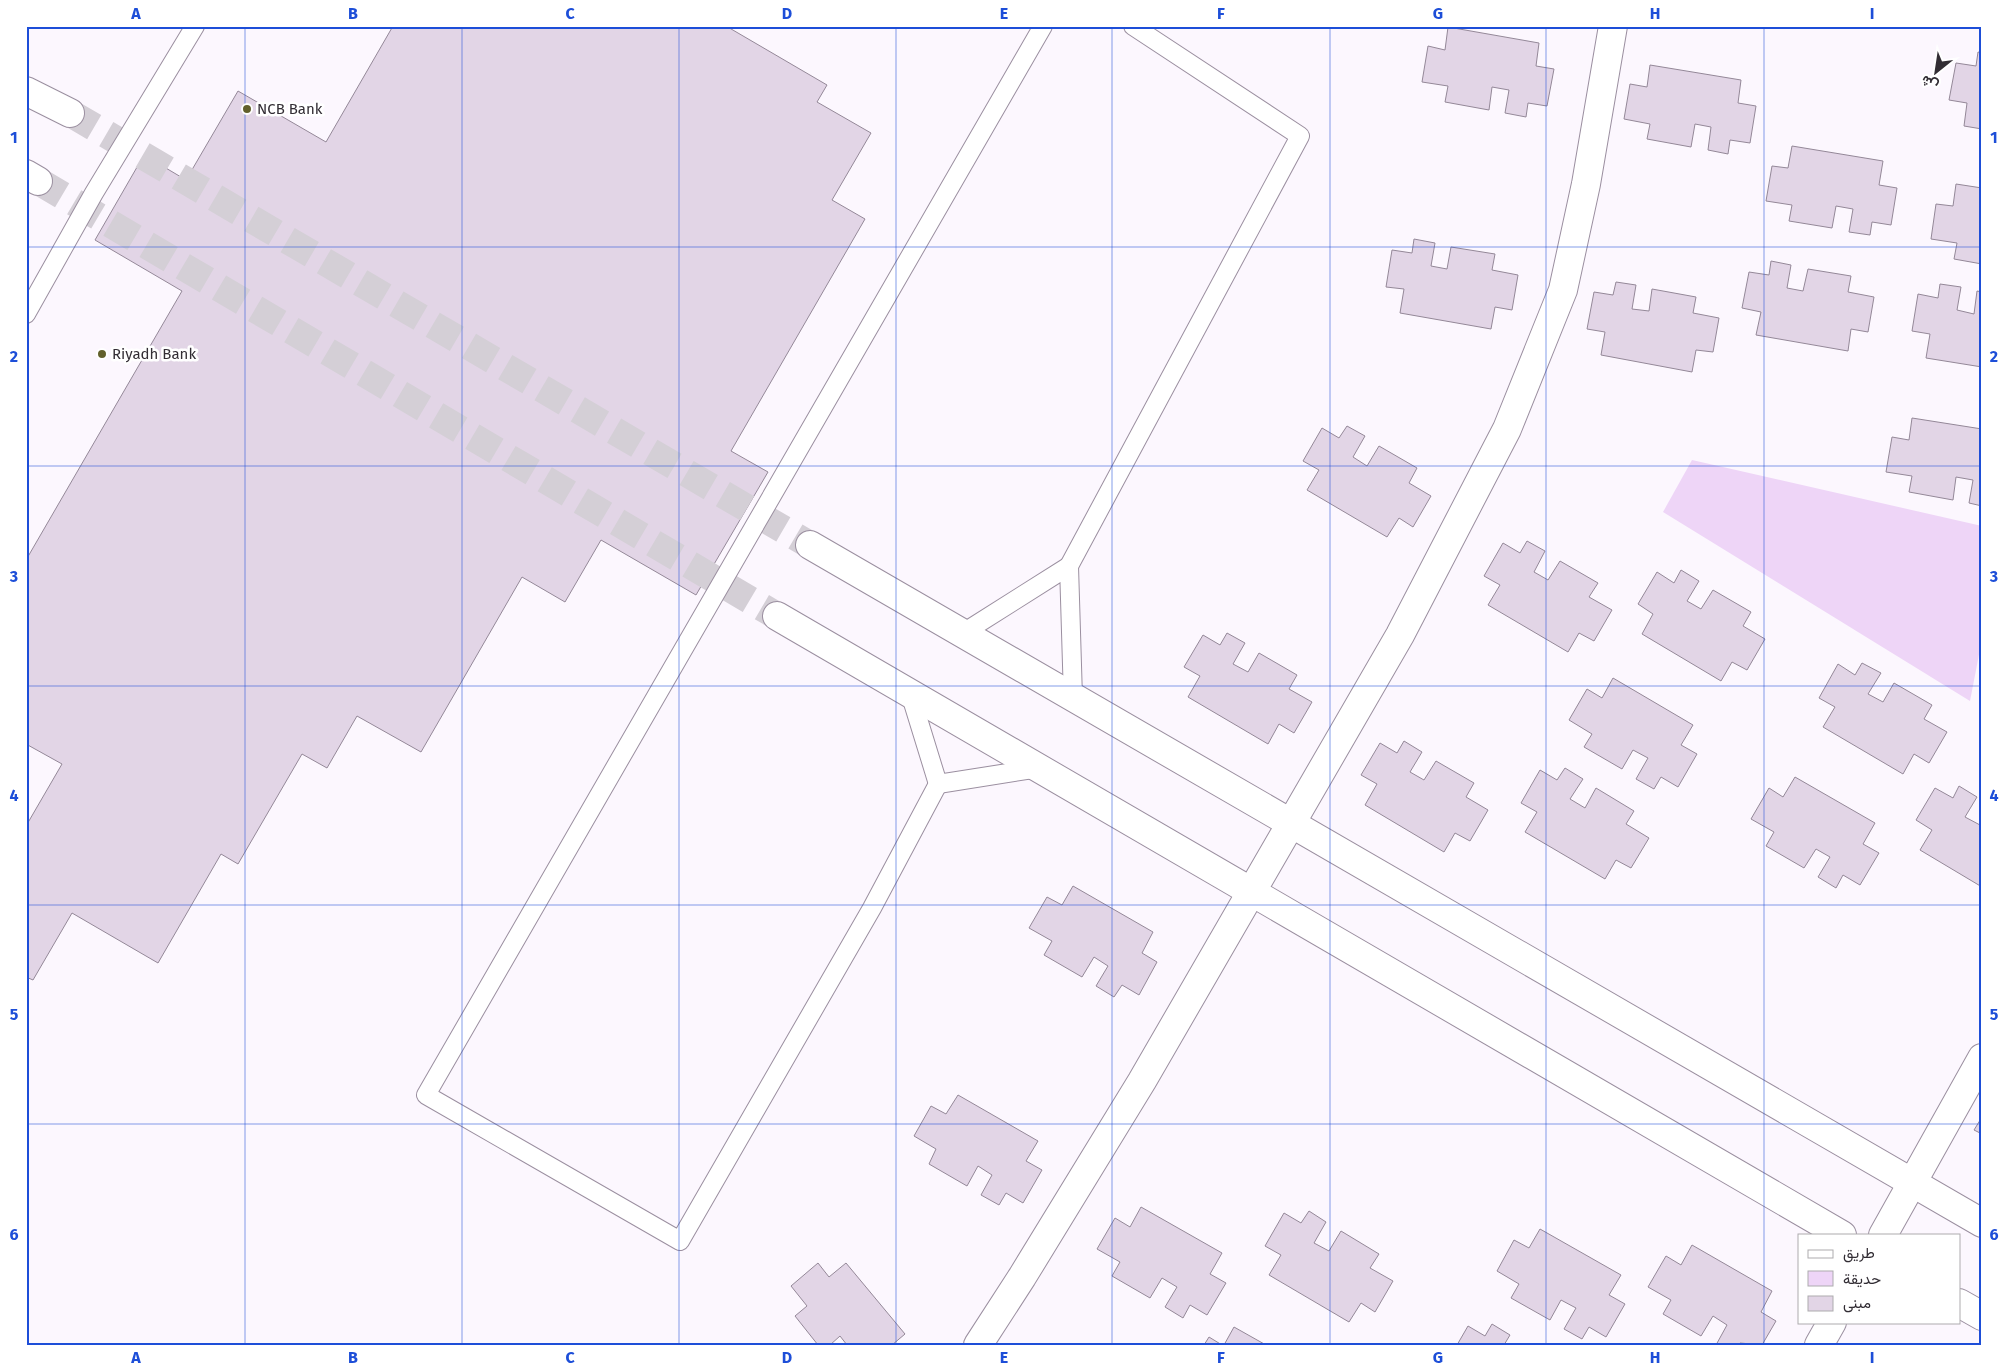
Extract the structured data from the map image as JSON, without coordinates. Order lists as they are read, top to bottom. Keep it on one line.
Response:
{"places":["NCB Bank","Riyadh Bank"],"legend":["طريق","حديقة","مبنى"],"north":"bottom left","grid":{"columns":["A","B","C","D","E","F","G","H","I"],"rows":["1","2","3","4","5","6"]}}
